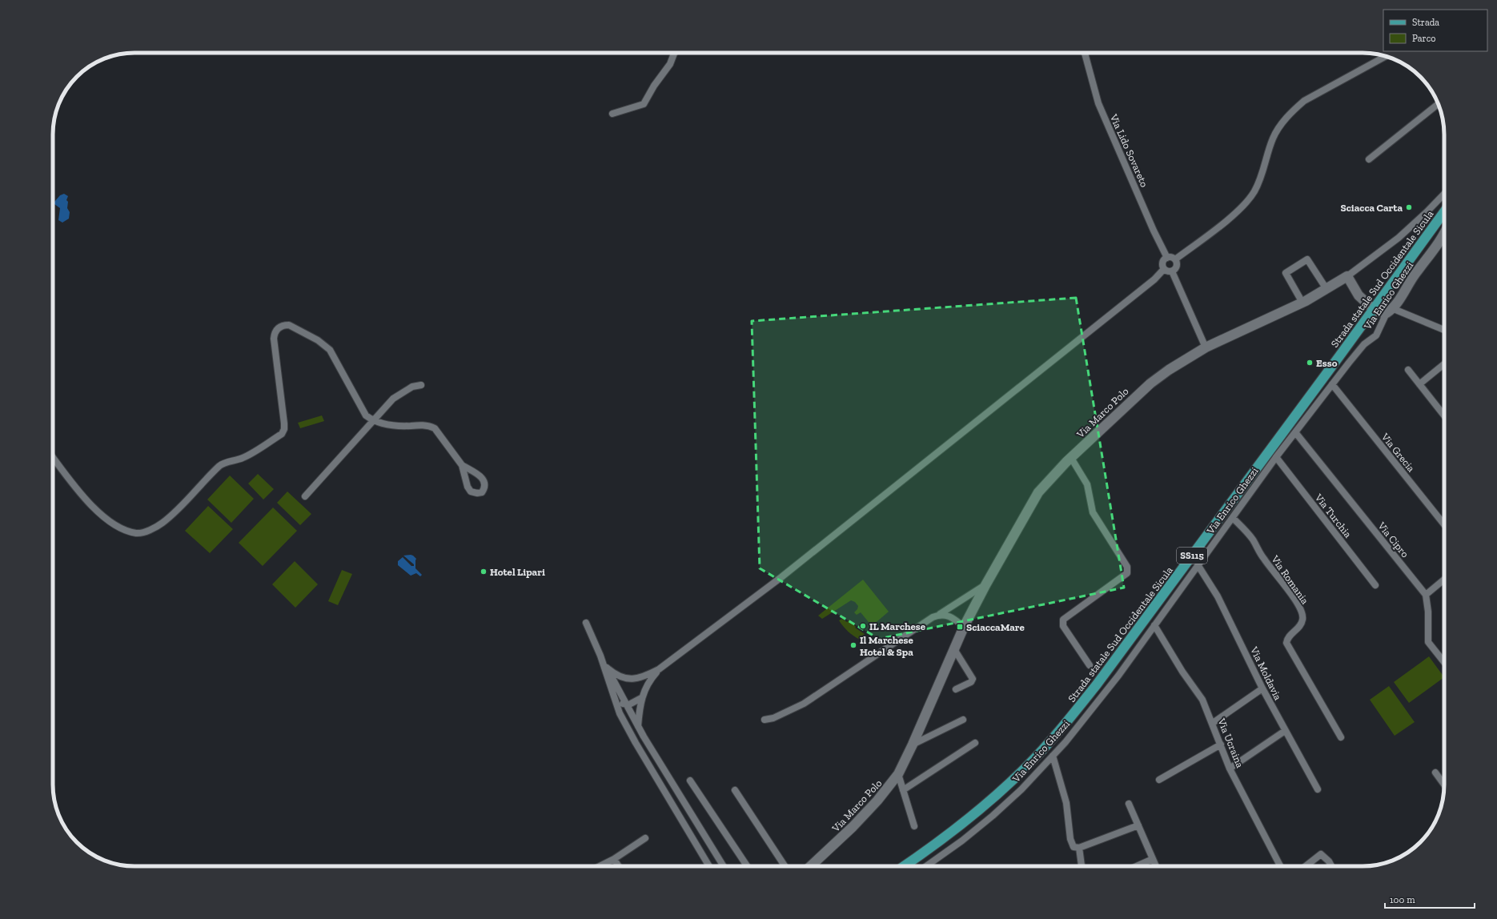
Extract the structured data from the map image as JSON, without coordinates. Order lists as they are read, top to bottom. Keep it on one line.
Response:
{"streets":{"main road":["Strada statale Sud Occidentale Sicula","SS115"],"street":["Via Lido Sovareto","Via Enrico Ghezzi","Via Marco Polo","Via Grecia","Via Turchia","Via Cipro","Via Romania","Via Moldavia","Via Ucraina"]},"crossings":[["Via Enrico Ghezzi","Via Grecia"],["Via Enrico Ghezzi","Via Turchia"],["Via Enrico Ghezzi","Via Cipro"],["Via Enrico Ghezzi","Via Romania"],["Via Enrico Ghezzi","Via Moldavia"],["Via Enrico Ghezzi","Via Ucraina"]],"places":{"other":["Sciacca Carta","Esso","Hotel Lipari","IL Marchese","Il Marchese Hotel & Spa"],"transit":["SciaccaMare"]},"legend":["Strada","Parco"],"scale_bar":"100 m"}
